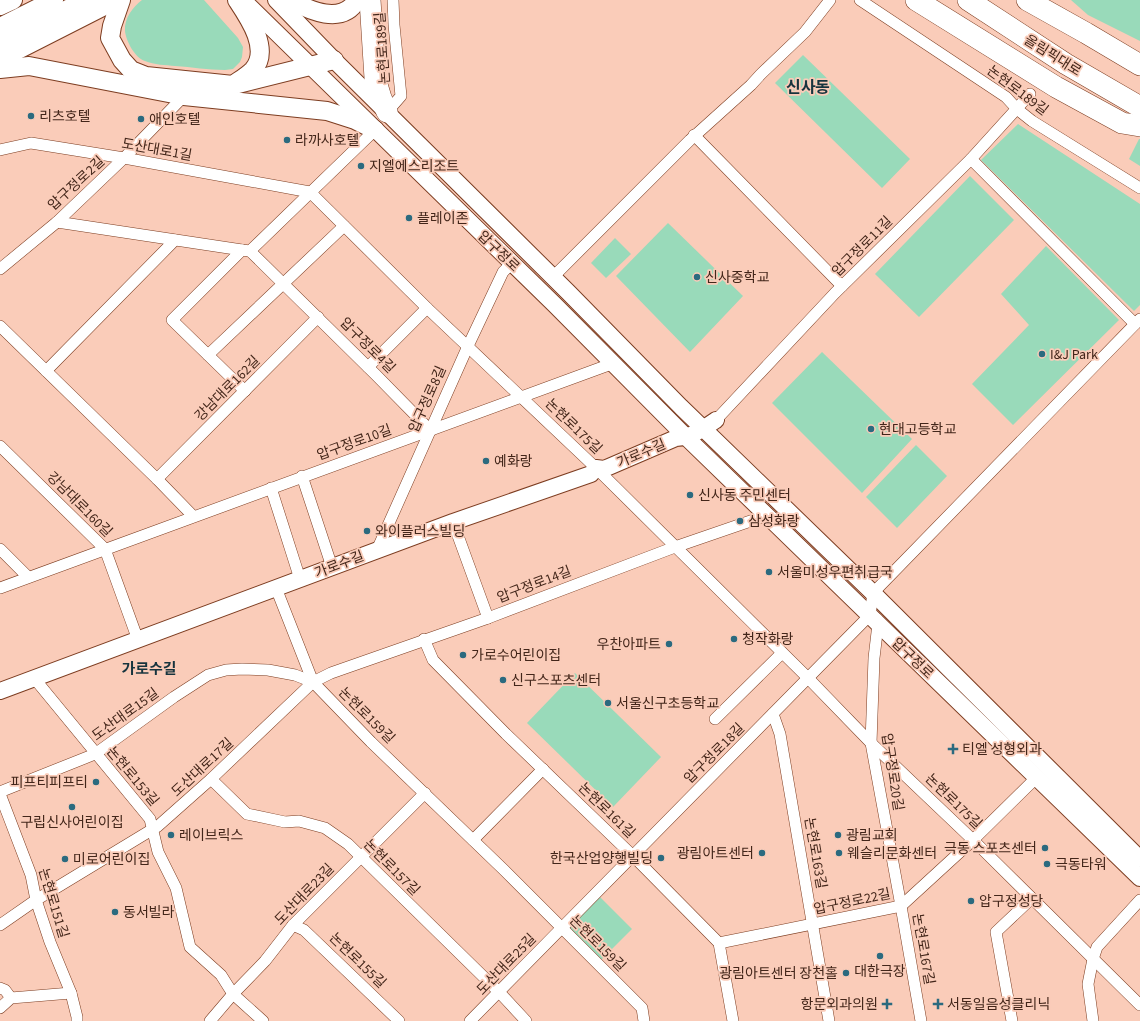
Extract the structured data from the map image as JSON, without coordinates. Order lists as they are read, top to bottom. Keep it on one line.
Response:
{"streets":{"highway":["올림픽대로"],"main road":["압구정로","가로수길"],"street":["논현로189길","도산대로1길","압구정로2길","압구정로11길","압구정로4길","강남대로162길","압구정로8길","논현로175길","압구정로10길","강남대로160길","압구정로14길","도산대로15길","논현로159길","압구정로18길","도산대로17길","압구정로20길","논현로153길","논현로161길","논현로163길","논현로157길","도산대로23길","압구정로22길","논현로151길","논현로167길","논현로155길","도산대로25길"]},"crossings":[["논현로189길","압구정로11길"],["논현로189길","압구정로"],["도산대로1길","압구정로2길"],["도산대로1길","논현로175길"],["압구정로11길","압구정로"],["압구정로","압구정로8길"],["압구정로","압구정로10길"],["압구정로","가로수길"],["압구정로","압구정로14길"],["압구정로","압구정로18길"],["압구정로","압구정로20길"],["압구정로","압구정로22길"],["압구정로4길","강남대로162길"],["압구정로4길","압구정로8길"],["압구정로4길","압구정로10길"],["압구정로8길","논현로175길"],["압구정로8길","압구정로10길"],["압구정로8길","가로수길"],["논현로175길","압구정로10길"],["논현로175길","가로수길"],["논현로175길","압구정로14길"],["논현로175길","압구정로18길"],["논현로175길","압구정로20길"],["논현로175길","압구정로22길"],["압구정로10길","강남대로160길"],["가로수길","강남대로160길"],["가로수길","논현로159길"],["가로수길","논현로153길"],["압구정로14길","도산대로15길"],["압구정로14길","논현로159길"],["압구정로14길","도산대로17길"],["압구정로14길","논현로161길"],["도산대로15길","논현로159길"],["도산대로15길","도산대로17길"],["도산대로15길","논현로153길"],["도산대로15길","논현로151길"],["논현로159길","압구정로18길"],["논현로159길","도산대로17길"],["논현로159길","도산대로23길"],["논현로159길","도산대로25길"],["압구정로18길","압구정로20길"],["압구정로18길","논현로161길"],["압구정로18길","논현로163길"],["압구정로18길","도산대로25길"],["도산대로17길","논현로153길"],["도산대로17길","논현로157길"],["도산대로17길","논현로151길"],["압구정로20길","압구정로22길"],["압구정로20길","논현로167길"],["논현로153길","도산대로23길"],["논현로161길","압구정로22길"],["논현로163길","압구정로22길"],["논현로157길","도산대로23길"],["논현로157길","도산대로25길"],["도산대로23길","논현로155길"],["압구정로22길","논현로167길"]],"districts":["신사동","가로수길"],"places":{"other":["리츠호텔","애인호텔","라까사호텔","지엘에스리조트","플레이존","신사중학교","I&J Park","현대고등학교","예화랑","신사동 주민센터","삼성화랑","와이플러스빌딩","서울미성우편취급국","청작화랑","우찬아파트","가로수어린이집","신구스포츠센터","서울신구초등학교","피프티피프티","구립신사어린이집","레이브릭스","광림교회","극동 스포츠센터","광림아트센터","웨슬리문화센터","한국산업양행빌딩","미로어린이집","극동타워","압구정성당","동서빌라","대한극장","광림아트센터 장천홀"],"health":["티엘 성형외과","항문외과의원","서동일음성클리닉"]}}
